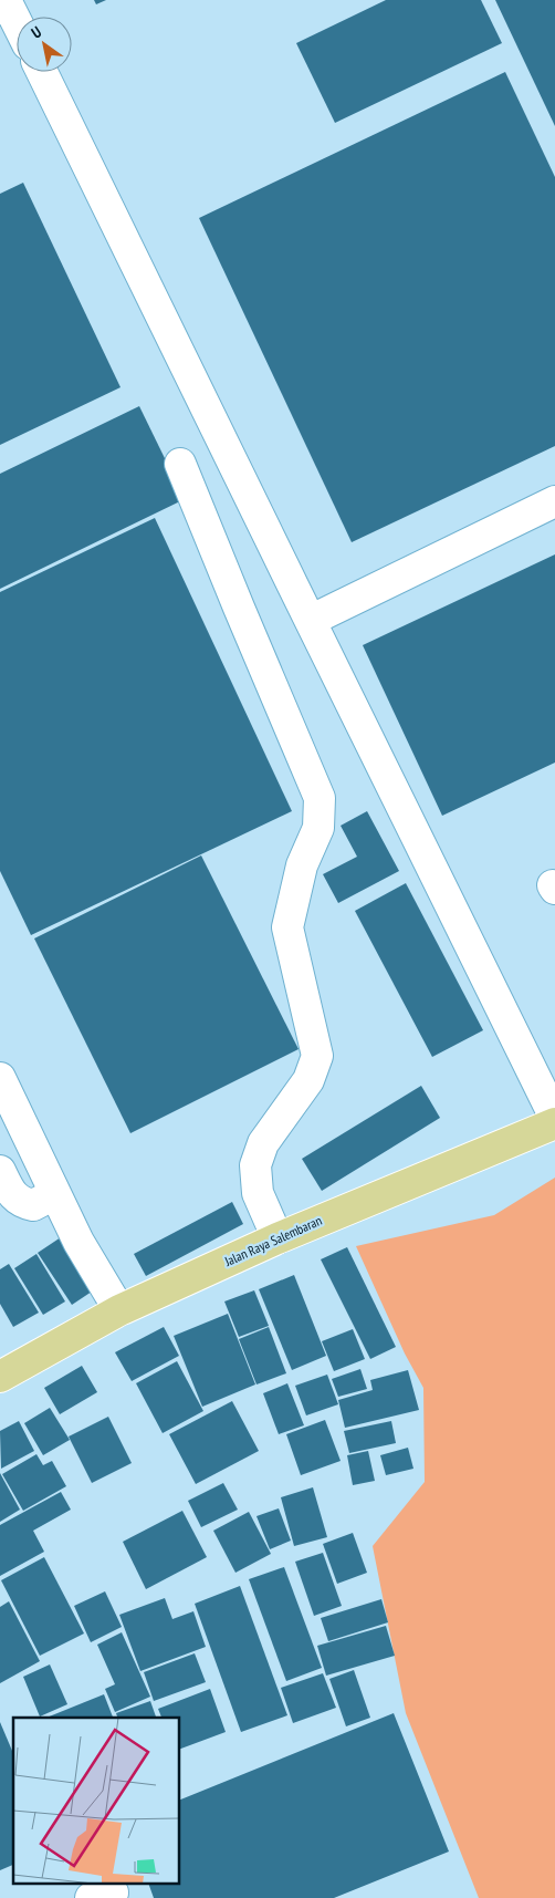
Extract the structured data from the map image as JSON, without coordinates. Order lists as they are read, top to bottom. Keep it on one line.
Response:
{"streets":{"main road":["Jalan Raya Salembaran"]},"north":"top left"}
